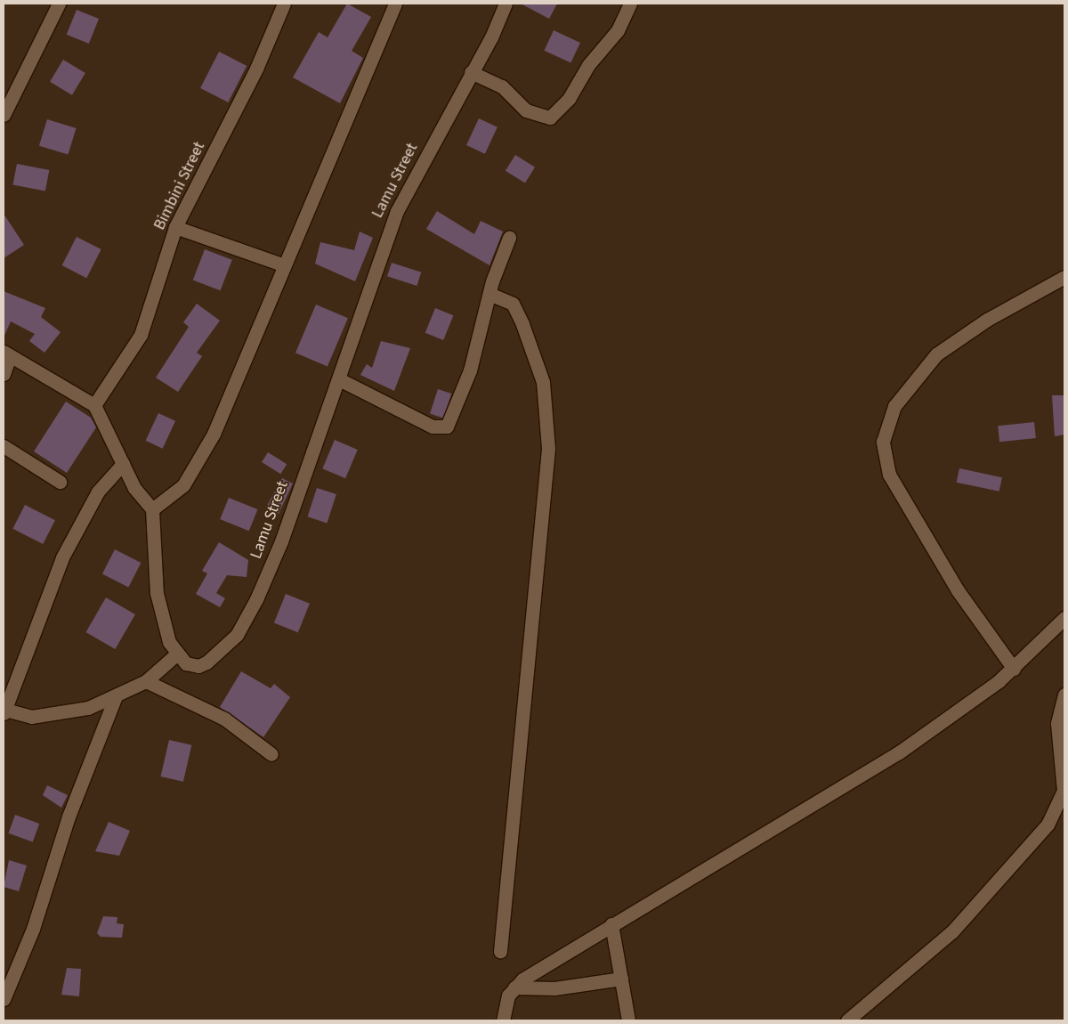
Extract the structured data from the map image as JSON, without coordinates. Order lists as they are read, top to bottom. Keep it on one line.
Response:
{"streets":{"street":["Lamu Street","Bimbini Street"]}}
